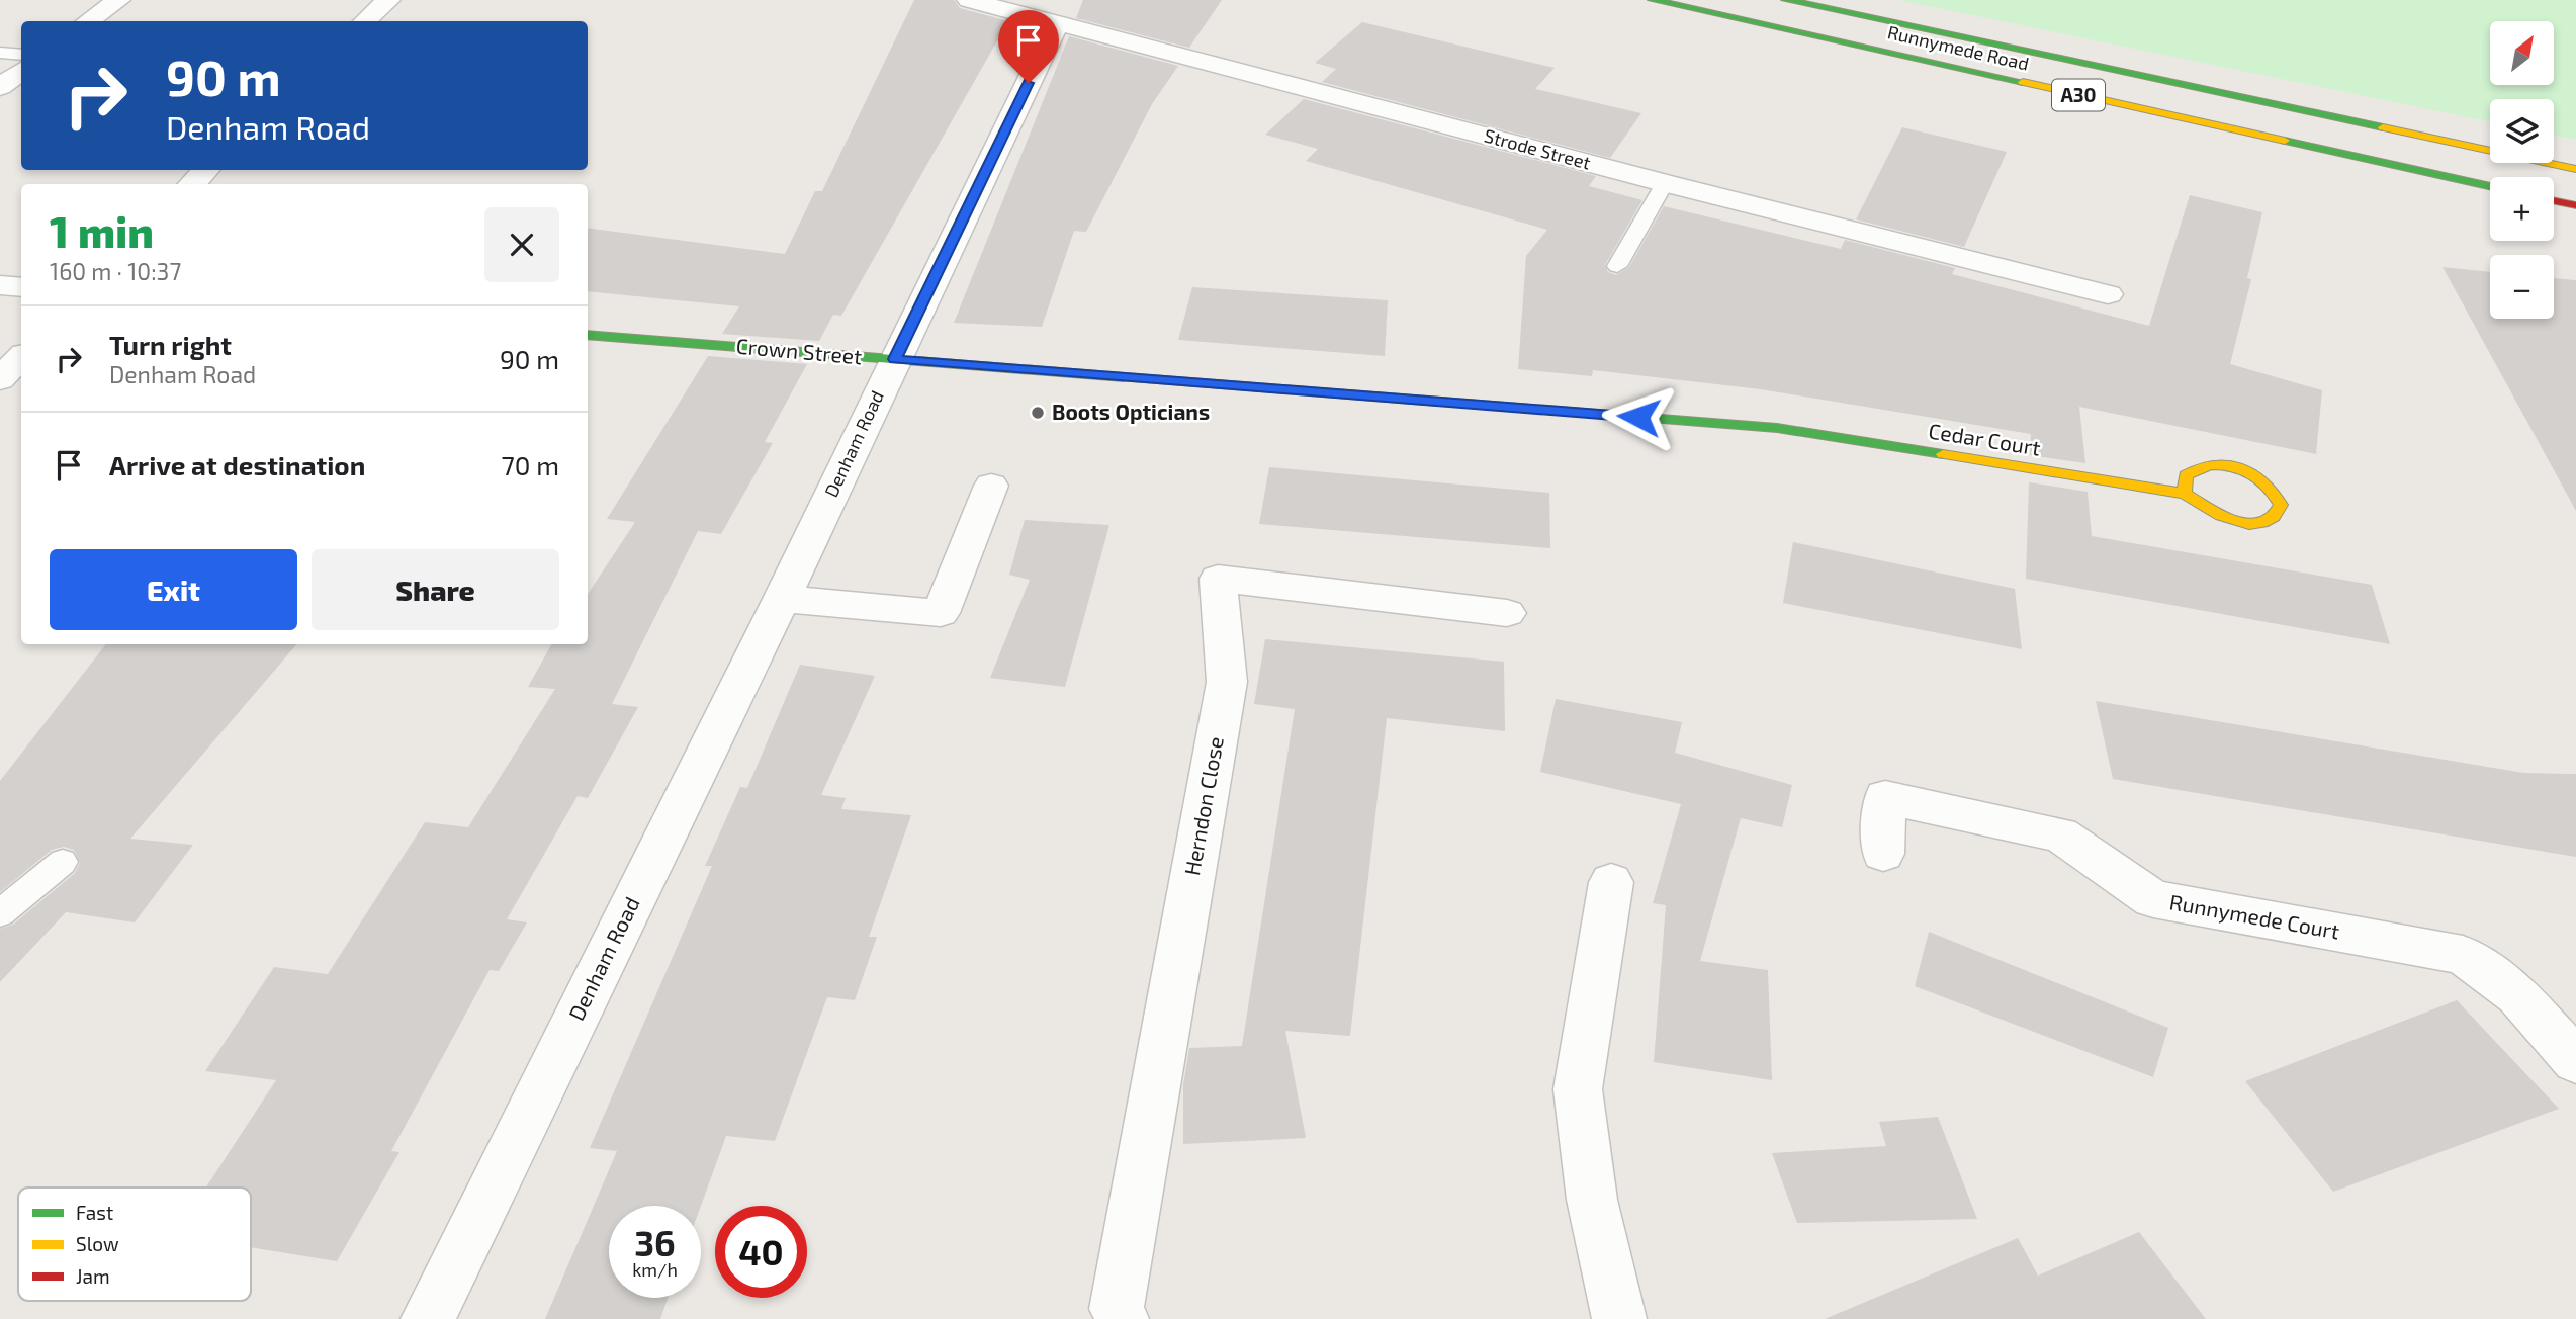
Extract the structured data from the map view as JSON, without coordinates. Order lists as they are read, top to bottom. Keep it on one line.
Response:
{"streets":{"main road":["Runnymede Road","A30","Crown Street","Cedar Court"],"street":["Strode Street","Denham Road","Herndon Close","Runnymede Court"]},"crossings":[["Strode Street","Denham Road"],["Crown Street","Cedar Court"],["Crown Street","Denham Road"]],"places":["Boots Opticians"],"legend":["Fast","Slow","Jam"],"north":"top right","page":{"map_buttons":["+","−"],"turn":["90 m","Denham Road"],"heading":["1 min","160 m · 10:37"],"list":[{"name":"Turn right","note":"Denham Road","value":"90 m"},{"name":"Arrive at destination","value":"70 m"}],"buttons":["Exit","Share"],"speed":"36 km/h","limit":"40"}}
